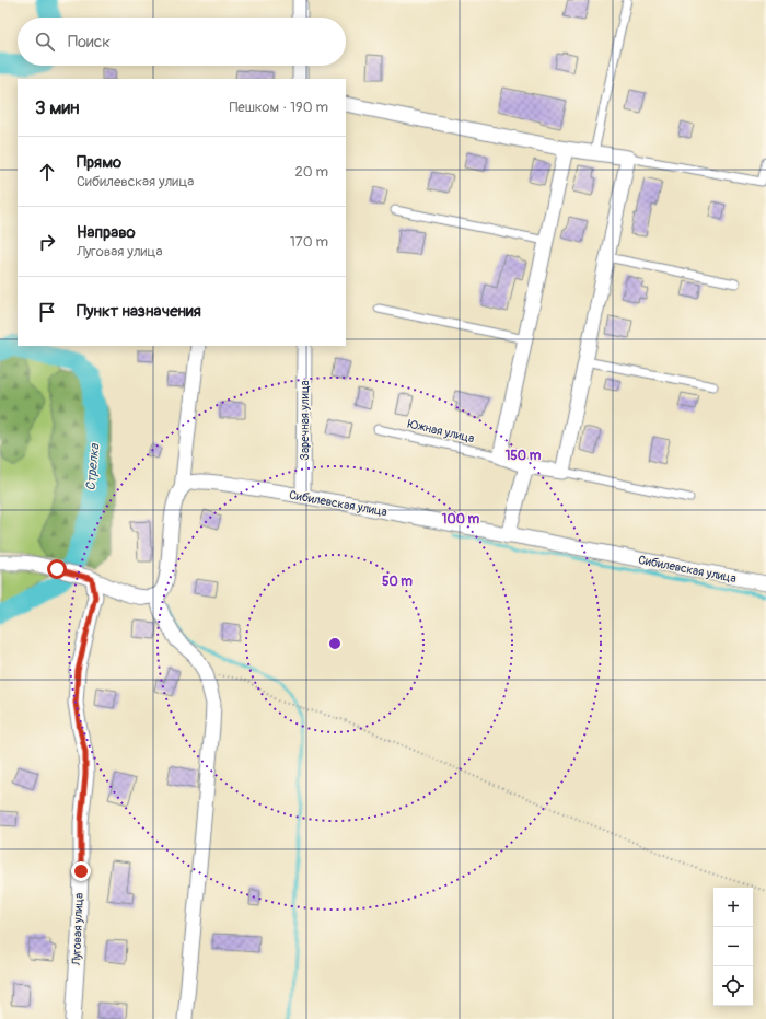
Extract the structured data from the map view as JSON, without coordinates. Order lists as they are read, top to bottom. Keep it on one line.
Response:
{"streets":{"street":["Заречная улица","Сибилевская улица","Луговая улица"],"lane":["Южная улица"]},"crossings":[["Заречная улица","Сибилевская улица"]],"water":["Стрелка"],"page":{"search":"Поиск","heading":["3 мин","Пешком · 190 m"],"list":[["Прямо","Сибилевская улица","20 m"],["Направо","Луговая улица","170 m"],"Пункт назначения"],"map_buttons":["+","−"]},"rings":["150 m","100 m","50 m"]}
